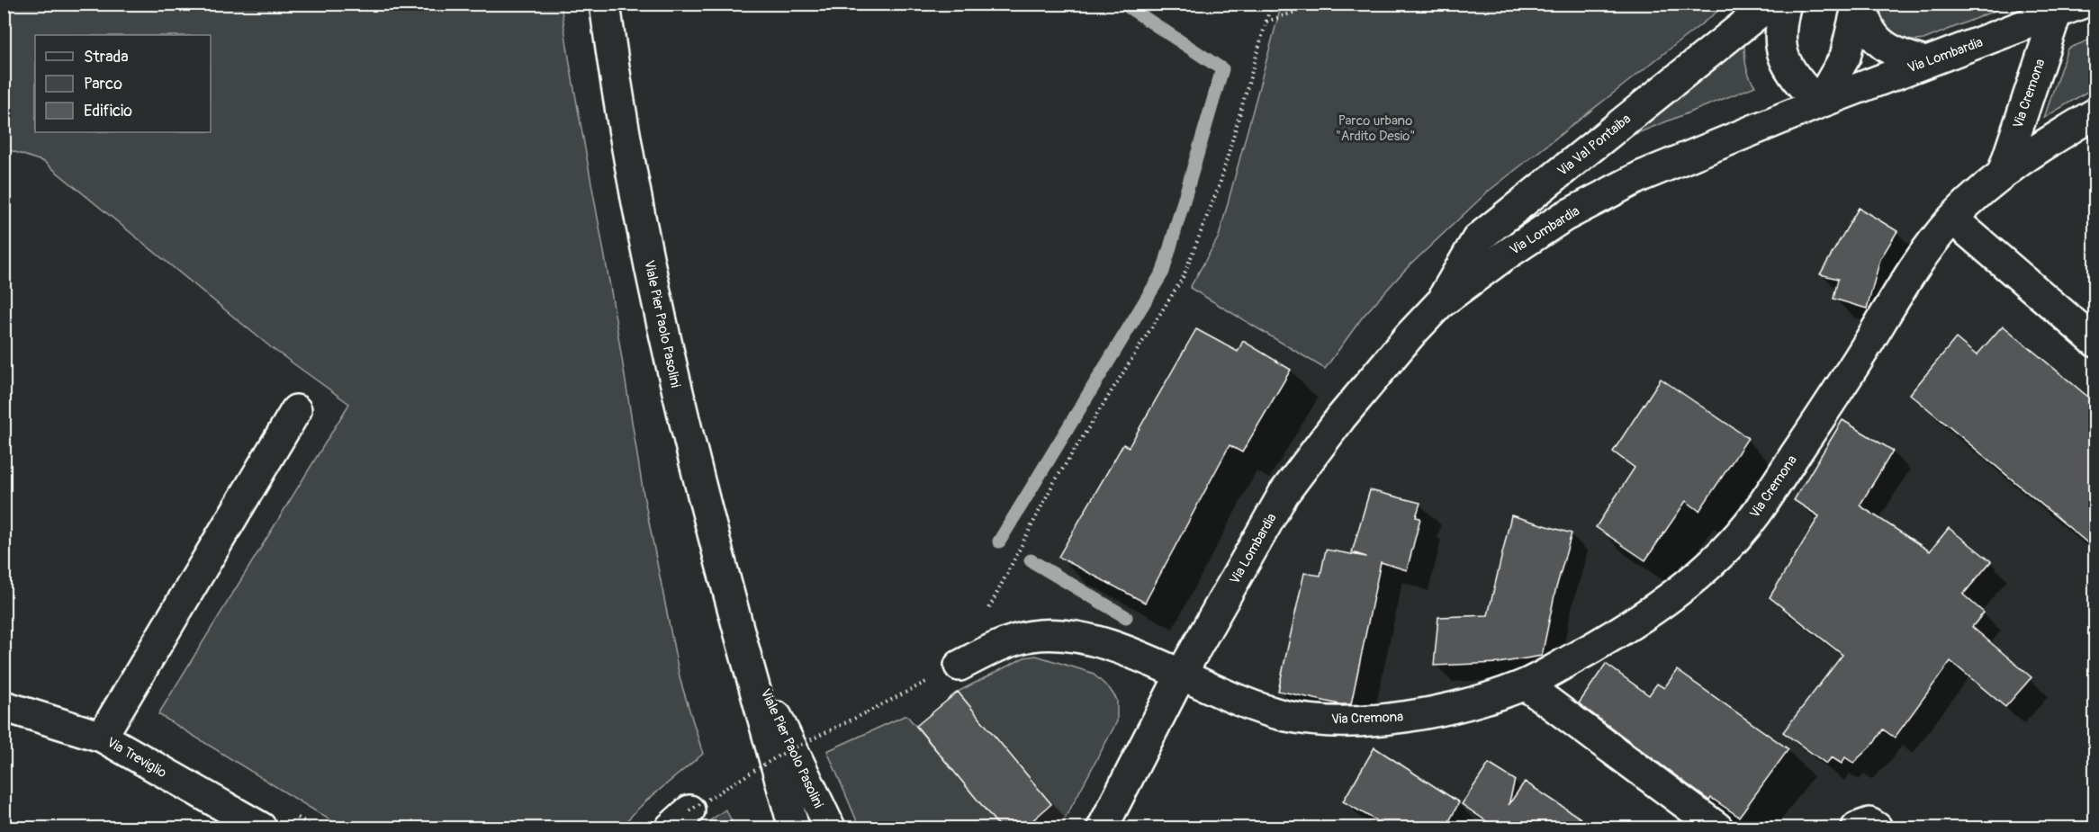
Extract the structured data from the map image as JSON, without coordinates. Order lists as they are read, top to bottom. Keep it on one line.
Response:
{"streets":{"street":["Via Lombardia","Via Cremona","Via Val Pontaiba","Viale Pier Paolo Pasolini","Via Treviglio"]},"crossings":[["Via Lombardia","Via Cremona"],["Via Lombardia","Via Val Pontaiba"]],"parks":["Parco urbano \"Ardito Desio\""],"legend":["Strada","Parco","Edificio"]}
